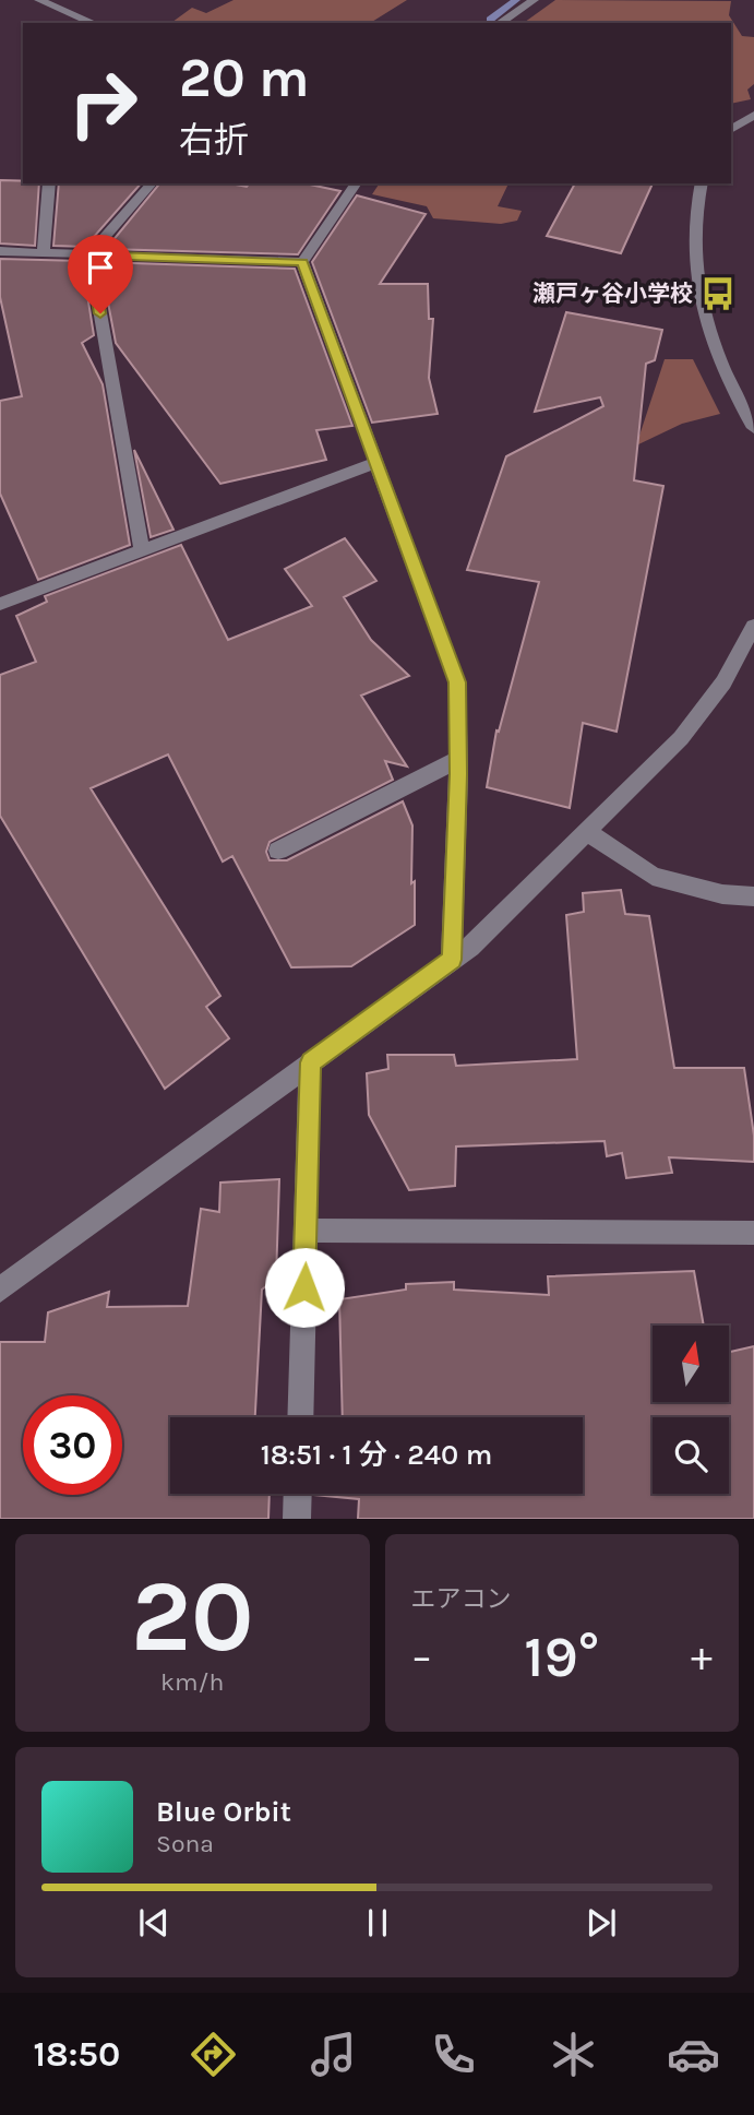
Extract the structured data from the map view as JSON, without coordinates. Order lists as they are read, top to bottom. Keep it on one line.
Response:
{"places":{"bus stop":["瀬戸ヶ谷小学校"]},"north":"top","page":{"turn":["20 m","右折"],"limit":"30","trip":"18:51 · 1 分 · 240 m","tile":[["20","km/h"],"エアコン"],"heat":["−","19°","+"],"song":["Blue Orbit","Sona"],"tabs":"18:50"}}
